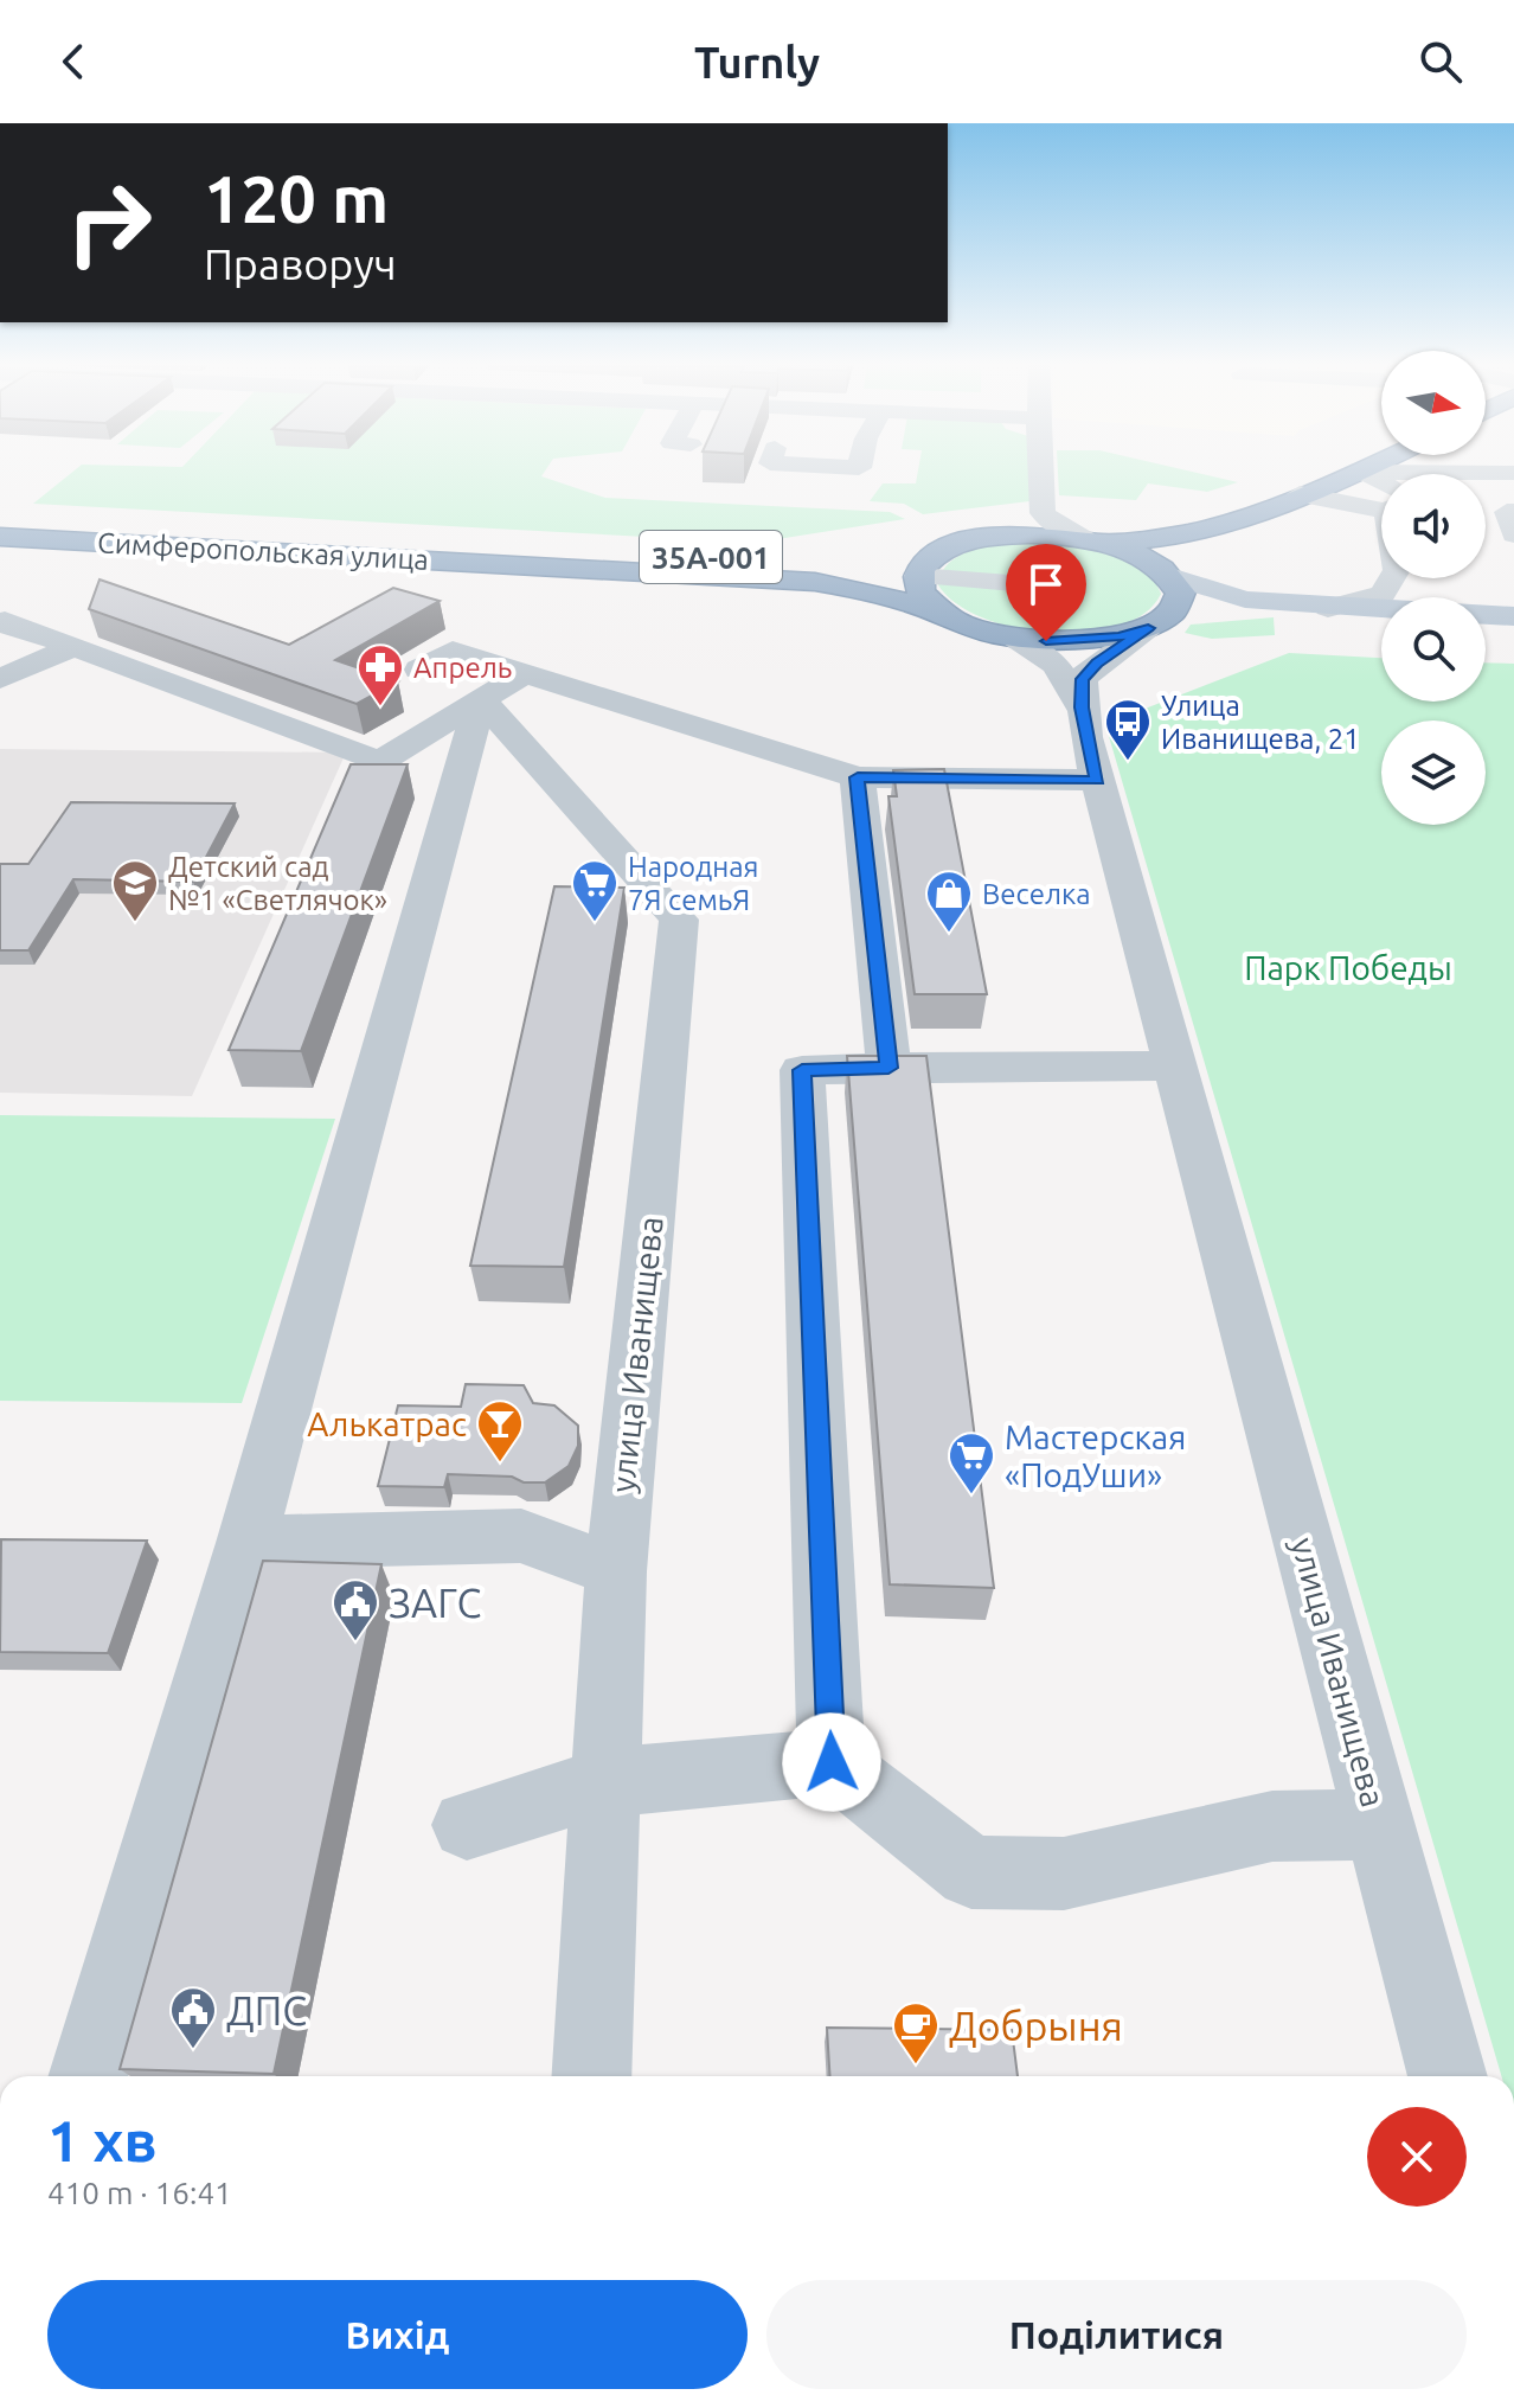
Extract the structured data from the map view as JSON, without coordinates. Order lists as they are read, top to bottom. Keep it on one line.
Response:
{"streets":{"highway":["Симферопольская улица","35А-001"],"street":["улица Иванищева"]},"crossings":[["Симферопольская улица","35А-001"],["35А-001","улица Иванищева"]],"parks":["Парк Победы"],"places":{"pharmacy":["Апрель"],"bus stop":["Улица Иванищева, 21"],"school or university":["Детский сад №1 «Светлячок»"],"supermarket":["Народная 7Я семьЯ","Мастерская «ПодУши»"],"shop":["Веселка"],"bar":["Алькатрас"],"public building":["ЗАГС","ДПС"],"cafe":["Добрыня"]},"north":"right","page":{"header":"Turnly","turn":["120 m","Праворуч"],"heading":["1 хв","410 m · 16:41"],"buttons":["Вихід","Поділитися"]}}
